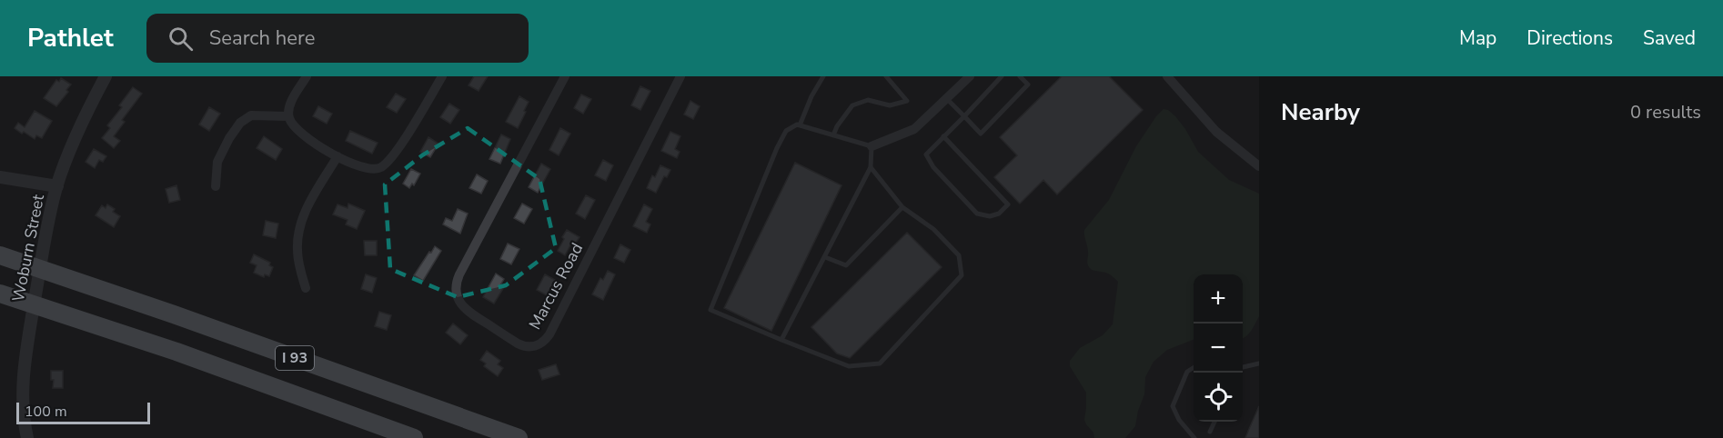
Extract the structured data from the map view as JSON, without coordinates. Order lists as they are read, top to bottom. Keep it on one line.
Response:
{"streets":{"highway":["I 93"],"street":["Woburn Street","Marcus Road"]},"scale_bar":"100 m","page":{"header":"Pathlet","search":"Search here","nav":["Map","Directions","Saved"],"heading":["Nearby","0 results"],"map_buttons":["+","−"],"scale":"100 m"}}
